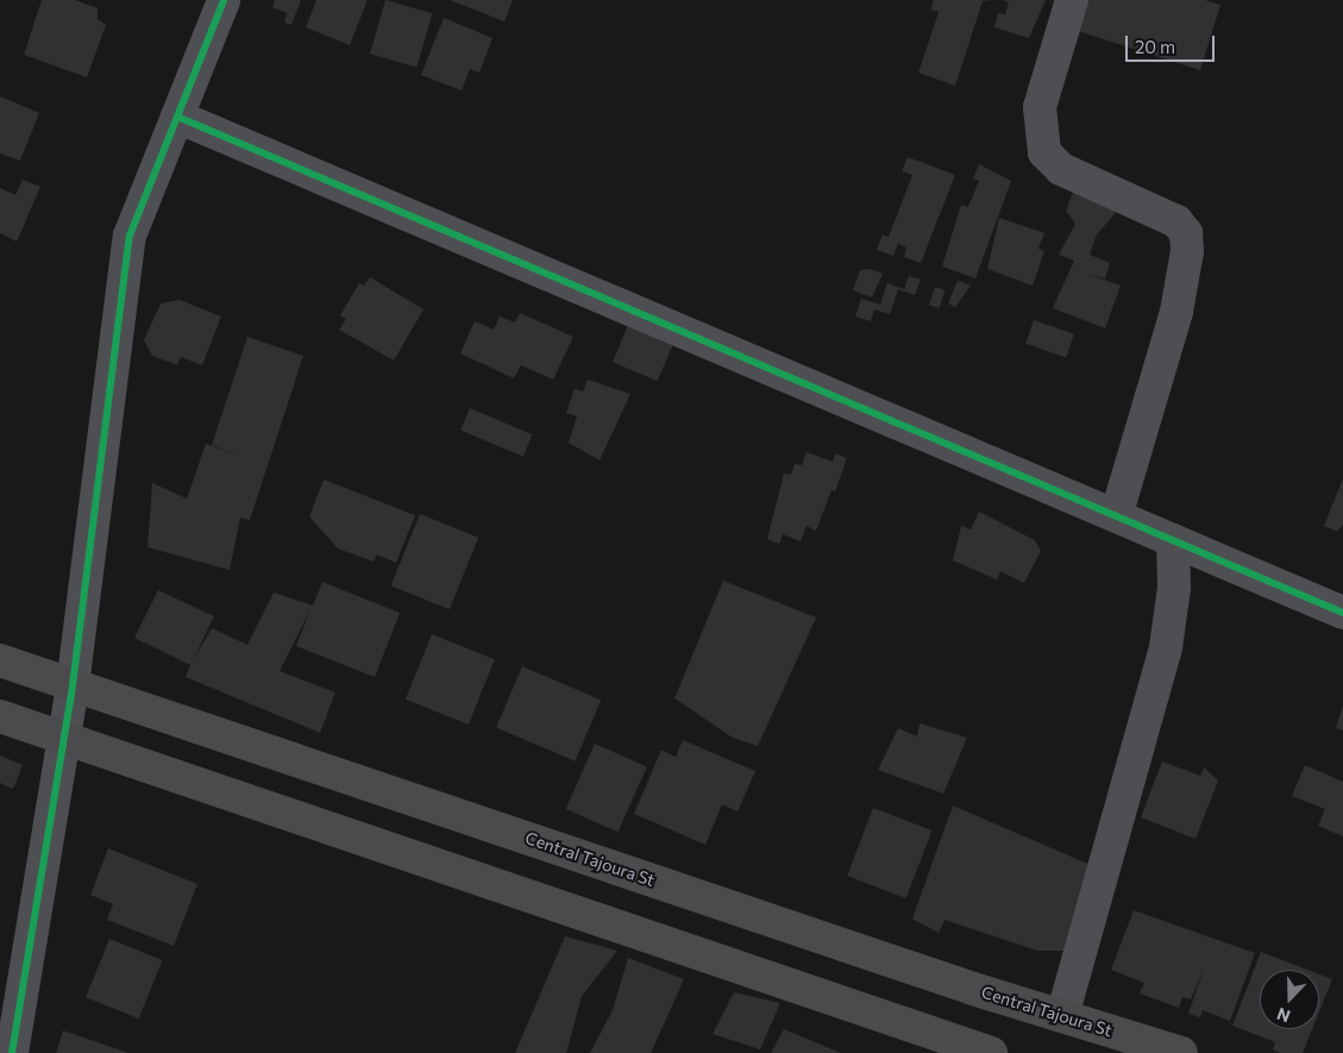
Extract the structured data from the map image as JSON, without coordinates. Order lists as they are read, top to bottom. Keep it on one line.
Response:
{"streets":{"main road":["Central Tajoura St"]},"scale_bar":"20 m","north":"bottom"}
